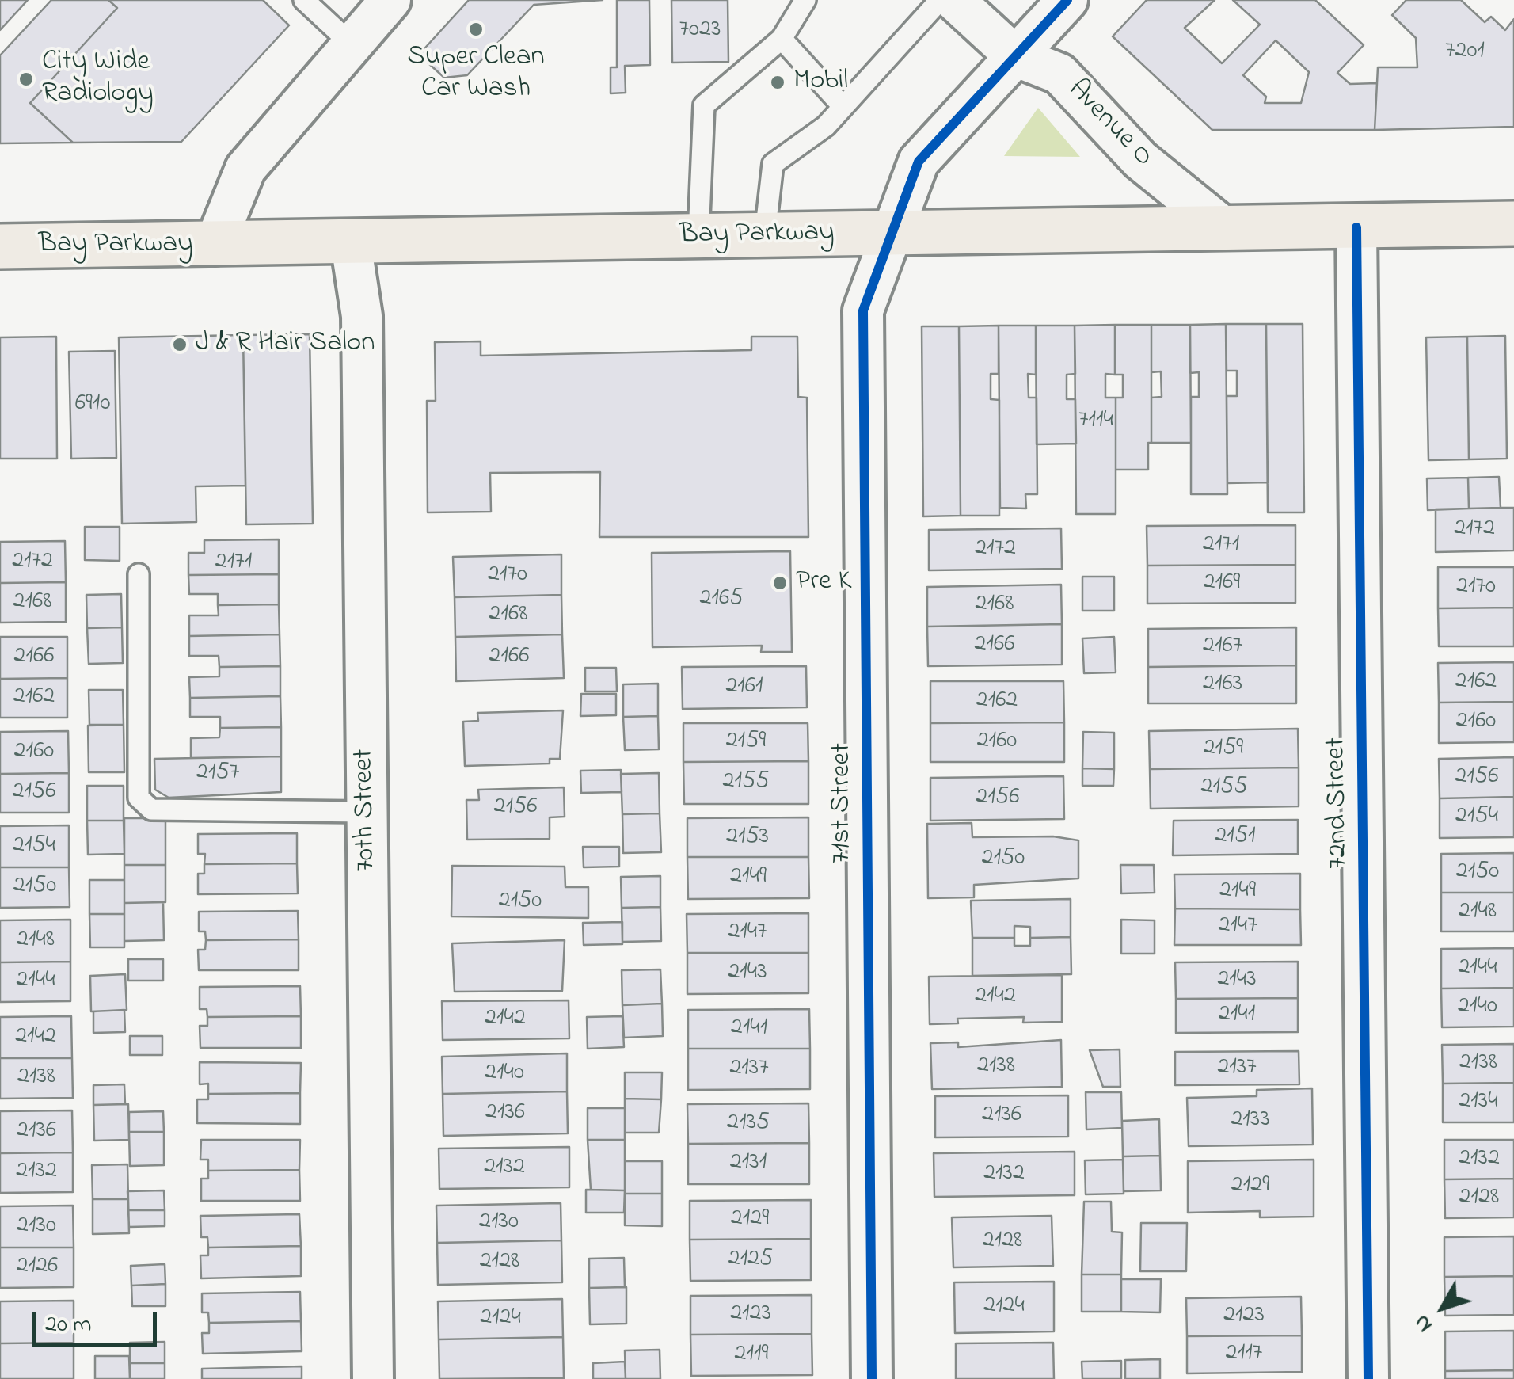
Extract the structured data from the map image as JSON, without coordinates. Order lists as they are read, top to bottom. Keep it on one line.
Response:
{"streets":{"main road":["Bay Parkway"],"street":["Avenue O","71st Street","72nd Street","70th Street"]},"crossings":[["Avenue O","Bay Parkway"],["Avenue O","71st Street"],["Bay Parkway","71st Street"],["Bay Parkway","72nd Street"],["Bay Parkway","70th Street"]],"places":["Super Clean Car Wash","City Wide Radiology","Mobil","J & R Hair Salon","Pre K"],"house_numbers":["7023","7201","6910","7114","2172","2171","2172","2172","2171","2170","2169","2170","2165","2168","2168","2168","2166","2167","2166","2166","2162","2163","2161","2162","2162","2160","2159","2160","2159","2160","2157","2156","2155","2155","2156","2156","2156","2154","2151","2153","2154","2150","2150","2149","2150","2149","2150","2148","2147","2147","2148","2144","2143","2143","2144","2142","2140","2141","2142","2141","2142","2138","2138","2137","2137","2140","2138","2134","2136","2136","2133","2135","2136","2132","2131","2132","2132","2132","2129","2128","2129","2130","2130","2128","2125","2128","2126","2124","2123","2123","2124","2117","2119"],"scale_bar":"20 m","north":"bottom left"}
